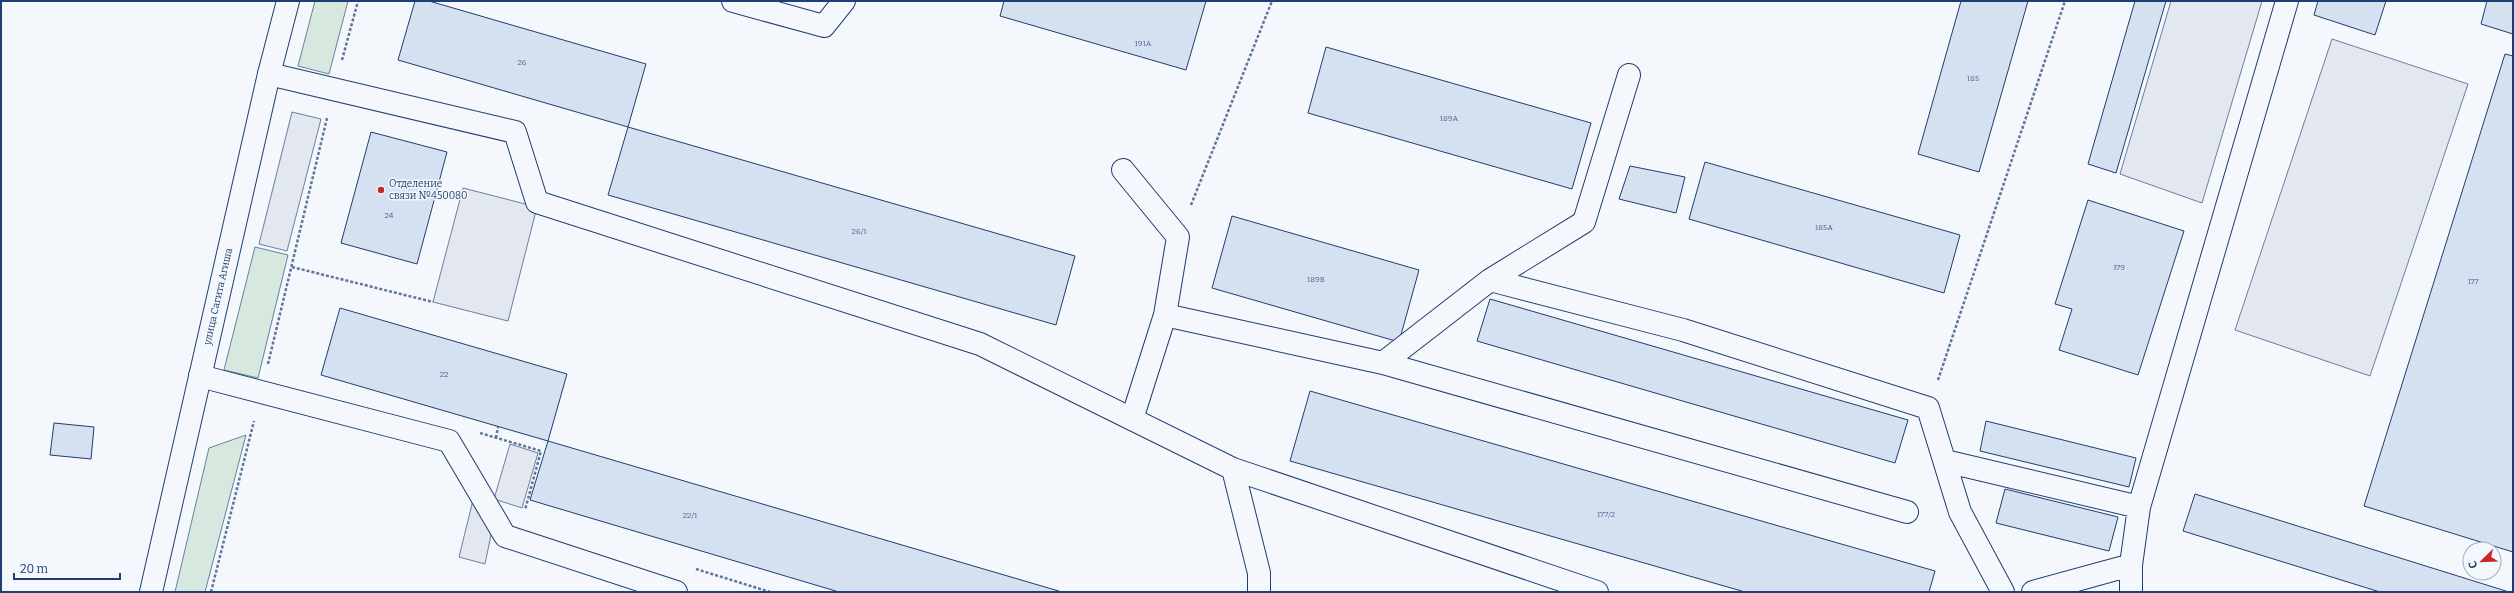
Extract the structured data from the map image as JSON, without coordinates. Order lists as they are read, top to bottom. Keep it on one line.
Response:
{"streets":{"main road":["улица Сагита Агиша"]},"places":["Отделение связи №450080"],"house_numbers":["191А","26","185","189А","24","185А","26/1","179","189В","177","22","177/2","22/1"],"scale_bar":"20 m","north":"bottom left"}
